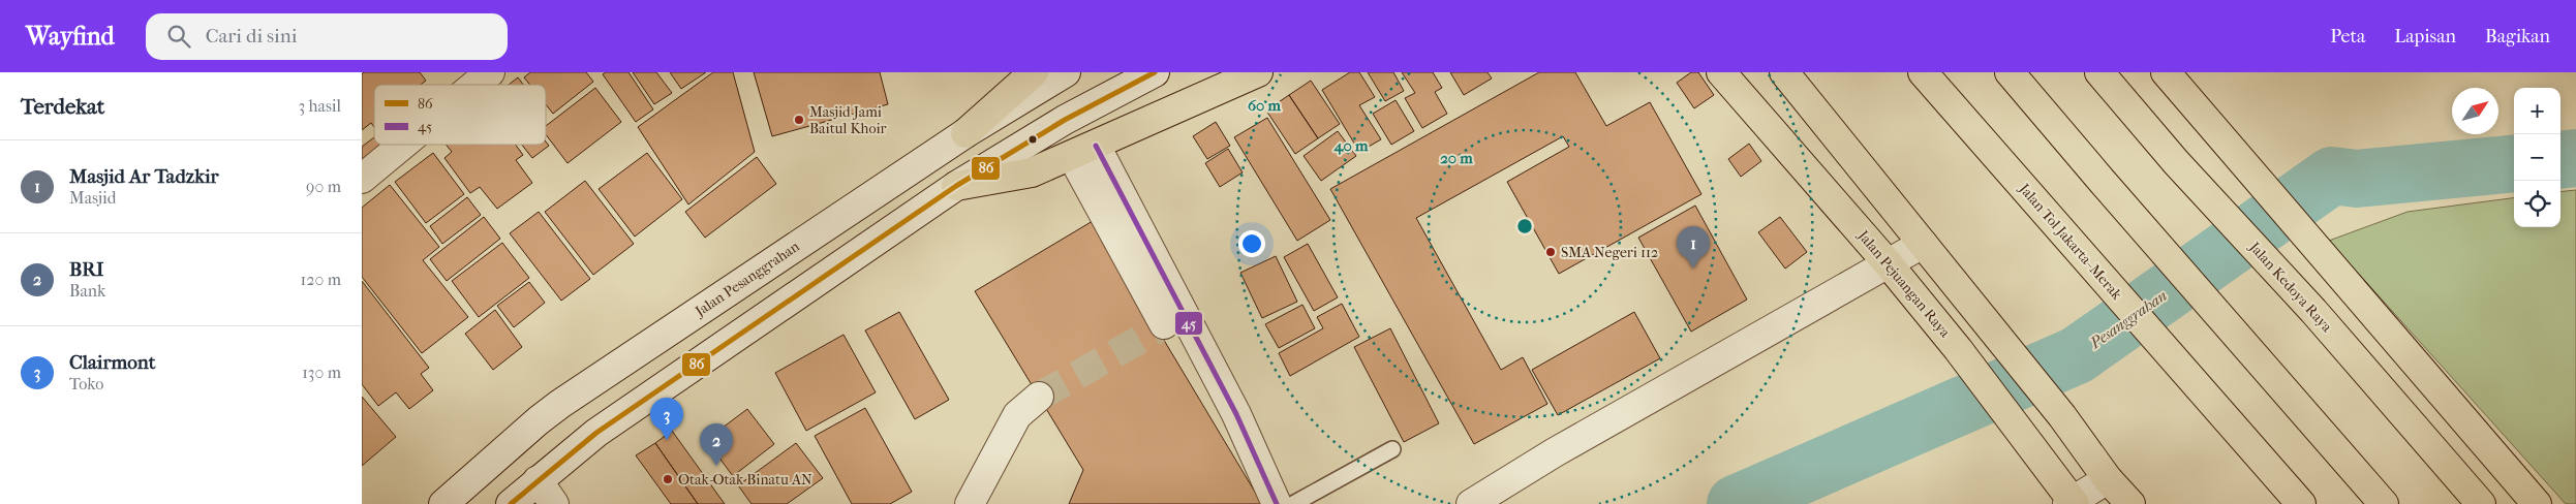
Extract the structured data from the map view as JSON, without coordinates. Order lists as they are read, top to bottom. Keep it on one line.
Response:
{"streets":{"main road":["Jalan Tol Jakarta–Merak","Jalan Pesanggrahan","Jalan Pejuangan Raya","Jalan Kedoya Raya"]},"water":["Pesanggrahan"],"places":["Masjid Jami Baitul Khoir","SMA Negeri 112","Otak-Otak Binatu AN"],"lines":["transit line 86","transit line 45"],"legend":["86","45"],"north":"top right","page":{"header":"Wayfind","search":"Cari di sini","nav":["Peta","Lapisan","Bagikan"],"heading":["Terdekat","3 hasil"],"map_buttons":["+","−"],"list":[{"mark":"1","name":"Masjid Ar Tadzkir","note":"Masjid","value":"90 m"},{"mark":"2","name":"BRI","note":"Bank","value":"120 m"},{"mark":"3","name":"Clairmont","note":"Toko","value":"130 m"}],"pins":["1","3","2"]},"rings":["60 m","40 m","20 m"]}
